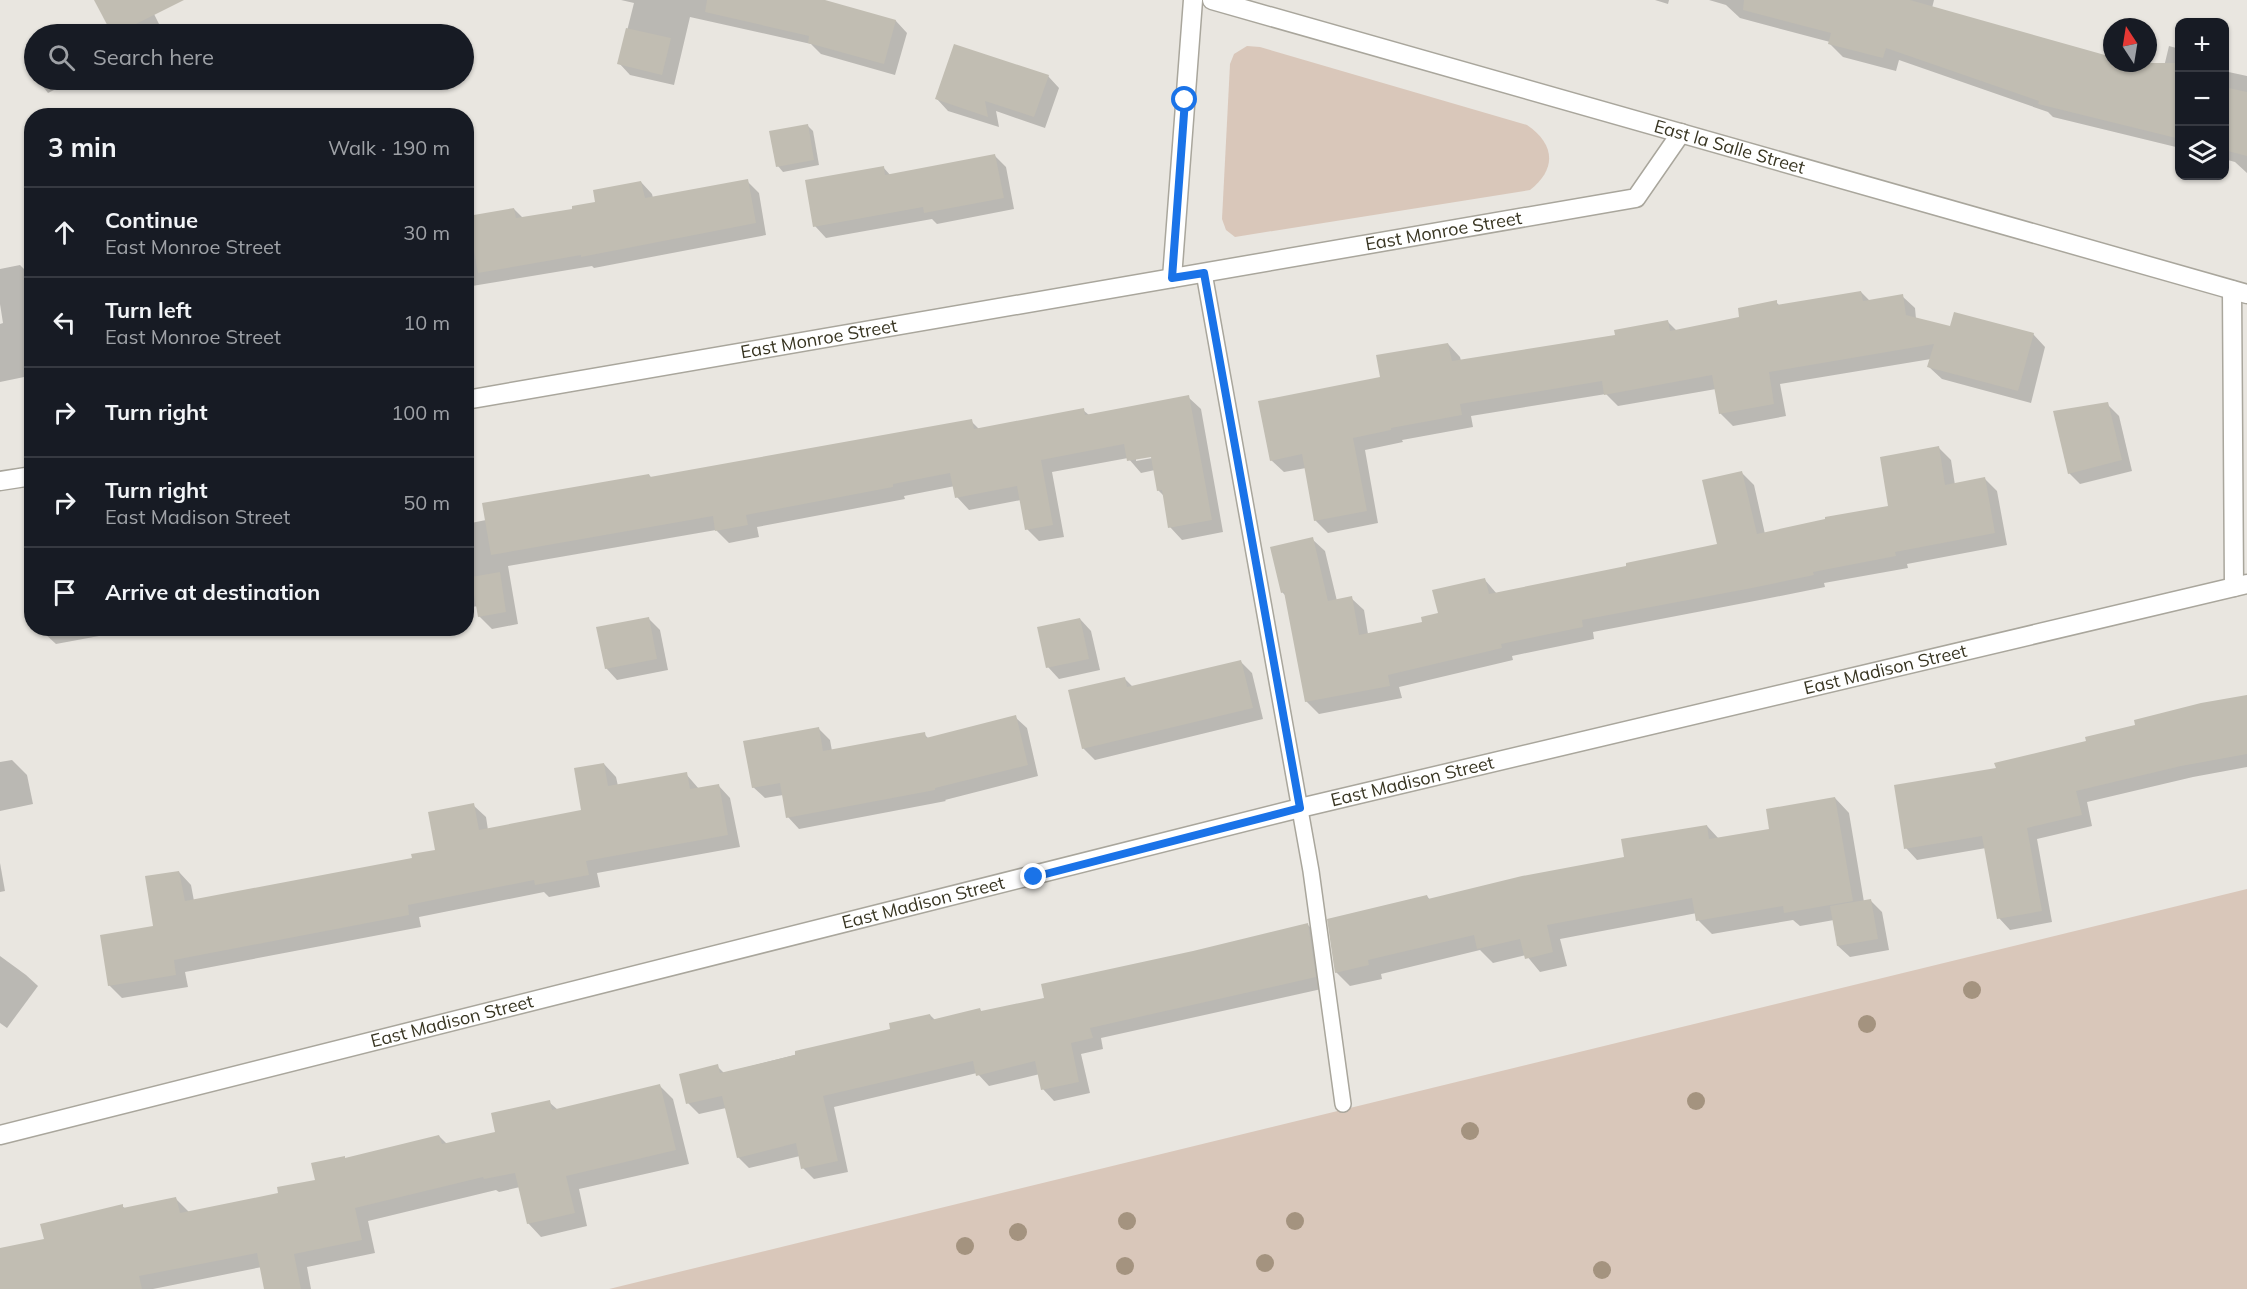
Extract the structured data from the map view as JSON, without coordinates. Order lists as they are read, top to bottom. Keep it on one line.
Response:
{"streets":{"street":["East la Salle Street","East Monroe Street","East Madison Street"]},"crossings":[["East la Salle Street","East Monroe Street"],["East la Salle Street","East Madison Street"]],"north":"top","page":{"map_buttons":["+","−"],"search":"Search here","heading":["3 min","Walk · 190 m"],"list":[["Continue","East Monroe Street","30 m"],["Turn left","East Monroe Street","10 m"],["Turn right","100 m"],["Turn right","East Madison Street","50 m"],"Arrive at destination"]}}
